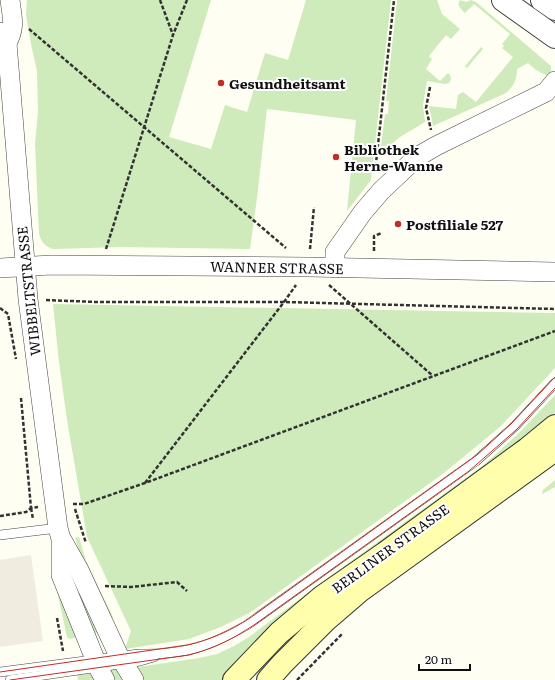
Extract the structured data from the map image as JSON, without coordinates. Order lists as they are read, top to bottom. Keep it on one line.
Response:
{"streets":{"main road":["BERLINER STRASSE"],"street":["WANNER STRASSE","WIBBELTSTRASSE"]},"crossings":[["WANNER STRASSE","WIBBELTSTRASSE"]],"places":["Gesundheitsamt","Bibliothek Herne-Wanne","Postfiliale 527"],"scale_bar":"20 m"}
